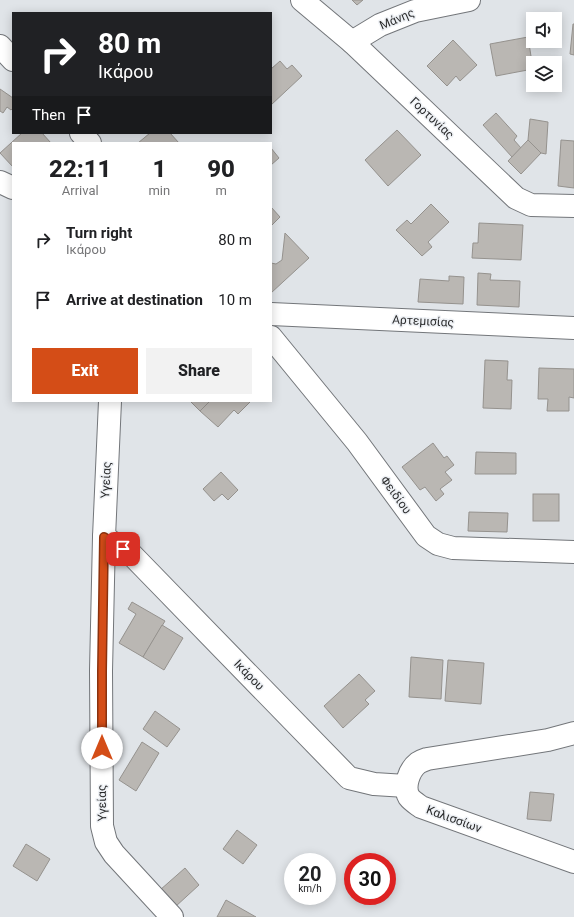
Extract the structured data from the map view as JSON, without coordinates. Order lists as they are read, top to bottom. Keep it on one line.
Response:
{"streets":{"street":["Μάνης","Γορτυνίας","Αρτεμισίας","Υγείας","Φειδίου","Ικάρου","Καλισσίων"]},"crossings":[["Μάνης","Γορτυνίας"],["Υγείας","Ικάρου"],["Ικάρου","Καλισσίων"]],"page":{"turn":["80 m","Ικάρου"],"then":"Then","eta":["22:11","Arrival","1","min","90","m"],"list":[{"name":"Turn right","note":"Ικάρου","value":"80 m"},{"name":"Arrive at destination","value":"10 m"}],"buttons":["Exit","Share"],"speed":"20 km/h","limit":"30"}}
